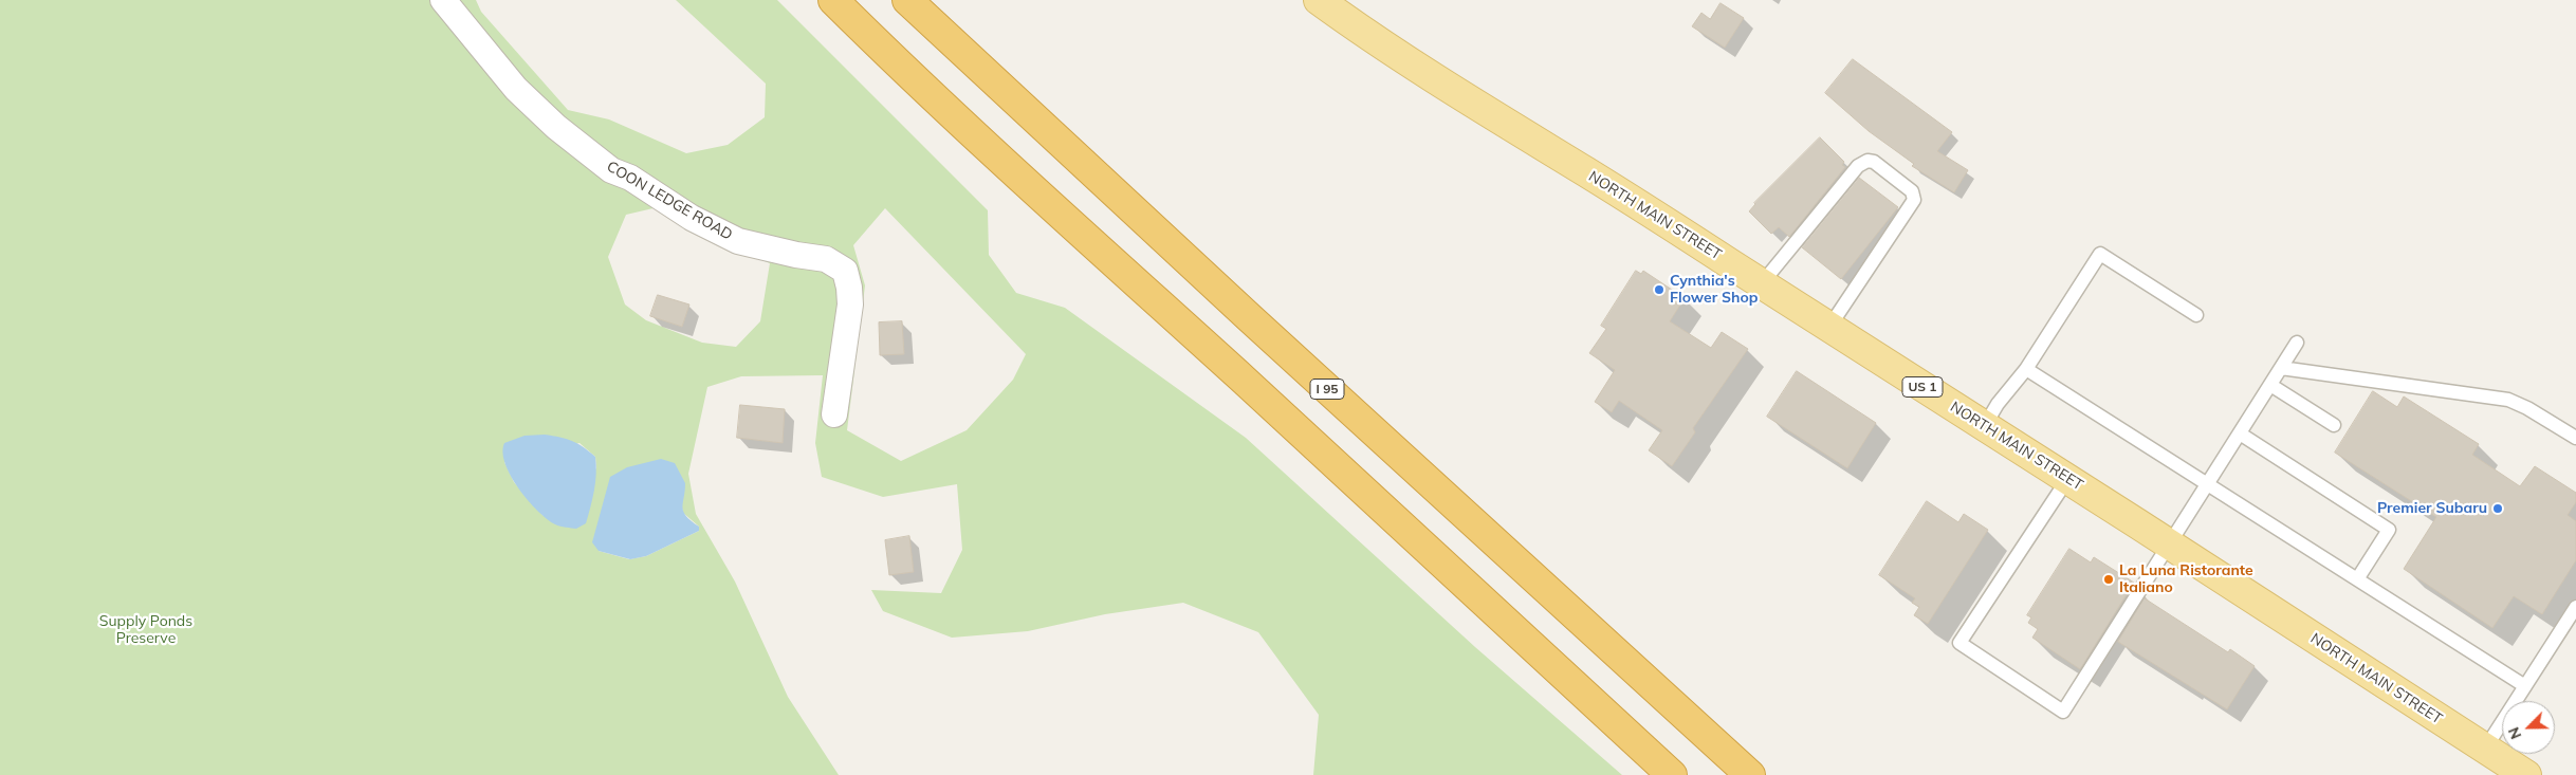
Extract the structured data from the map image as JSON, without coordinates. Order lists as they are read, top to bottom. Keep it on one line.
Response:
{"streets":{"highway":["I 95"],"main road":["NORTH MAIN STREET","US 1"],"street":["COON LEDGE ROAD"]},"parks":["Supply Ponds Preserve"],"places":["Cynthia's Flower Shop","Premier Subaru","La Luna Ristorante Italiano"],"north":"bottom left"}
